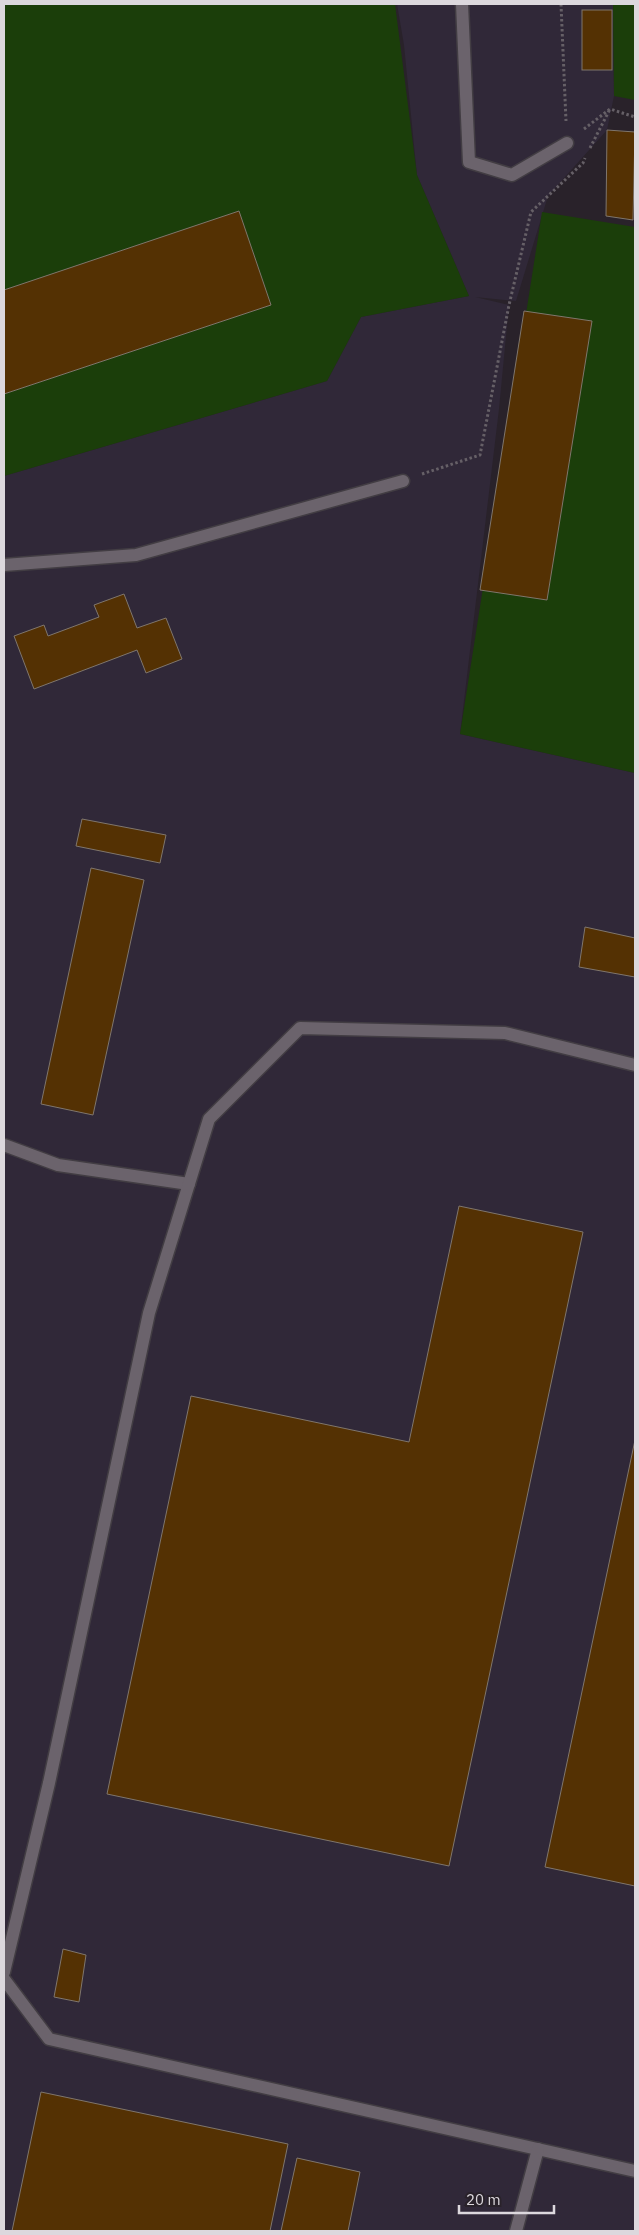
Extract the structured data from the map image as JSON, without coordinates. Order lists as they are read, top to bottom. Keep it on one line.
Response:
{"scale_bar":"20 m"}
